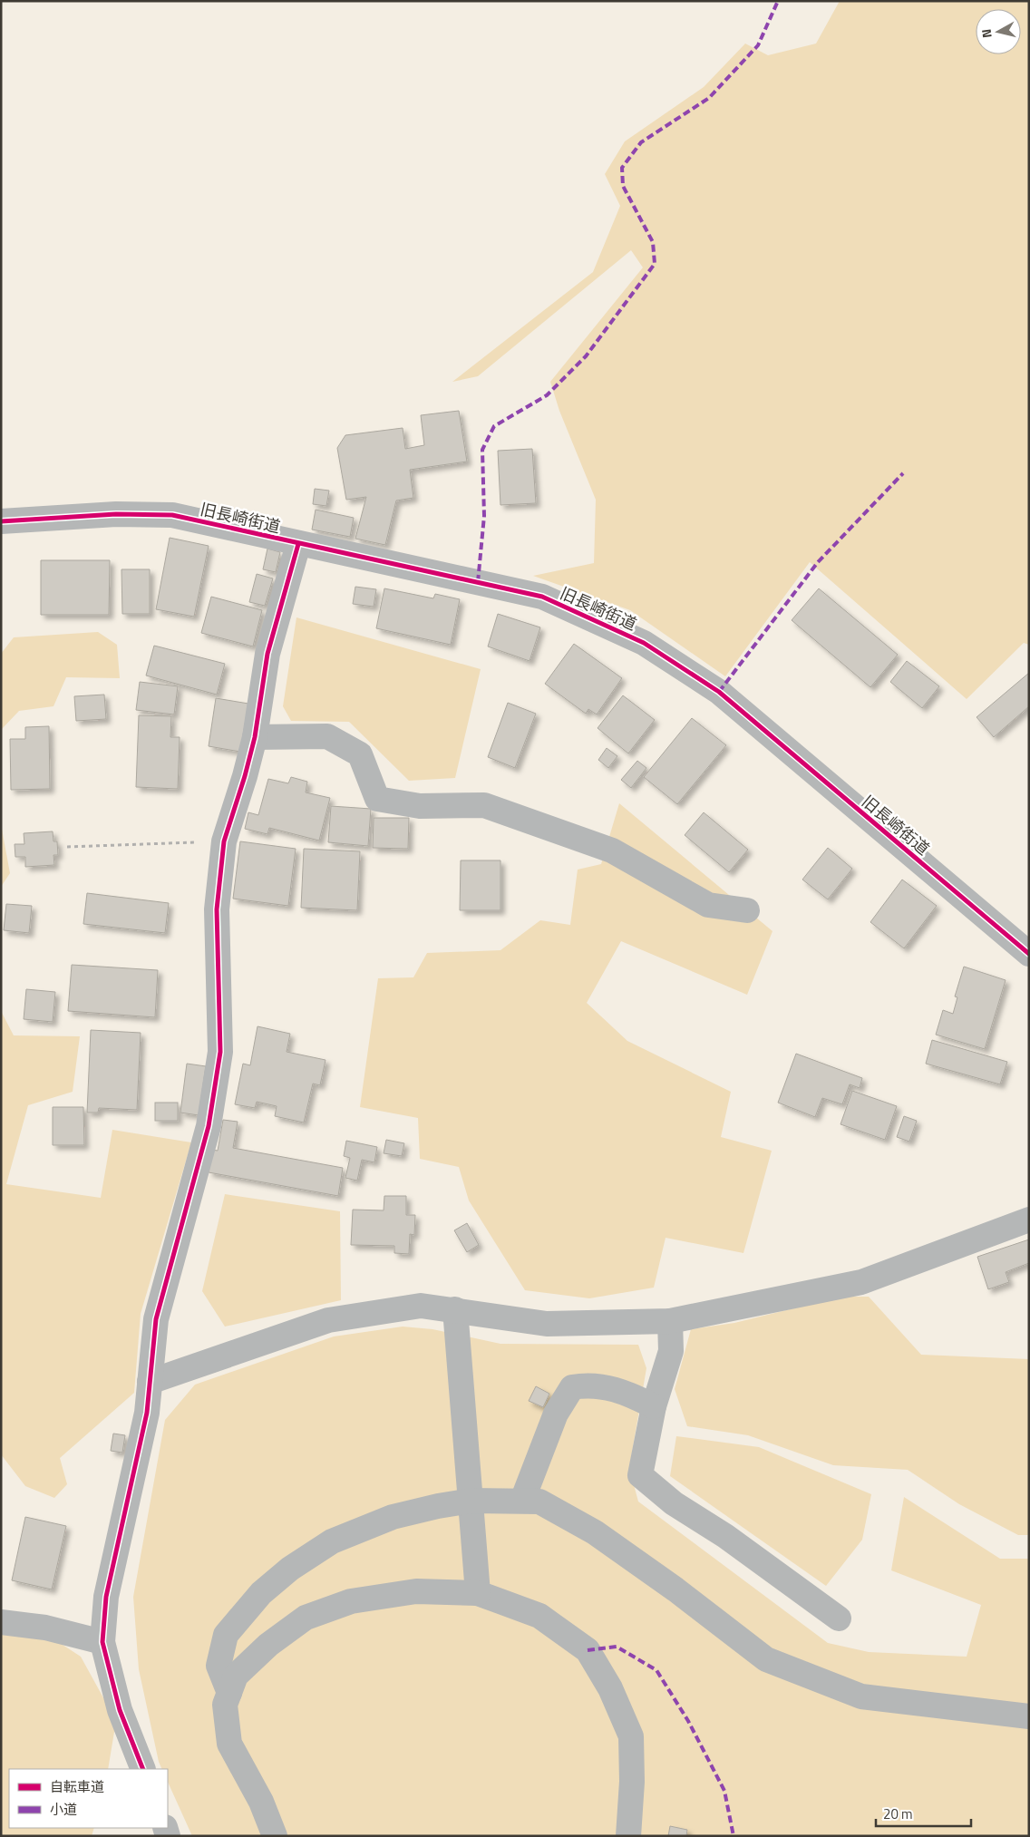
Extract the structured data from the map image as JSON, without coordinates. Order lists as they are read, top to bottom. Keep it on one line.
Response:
{"streets":{"street":["旧長崎街道"]},"legend":["自転車道","小道"],"scale_bar":"20 m","north":"left"}
